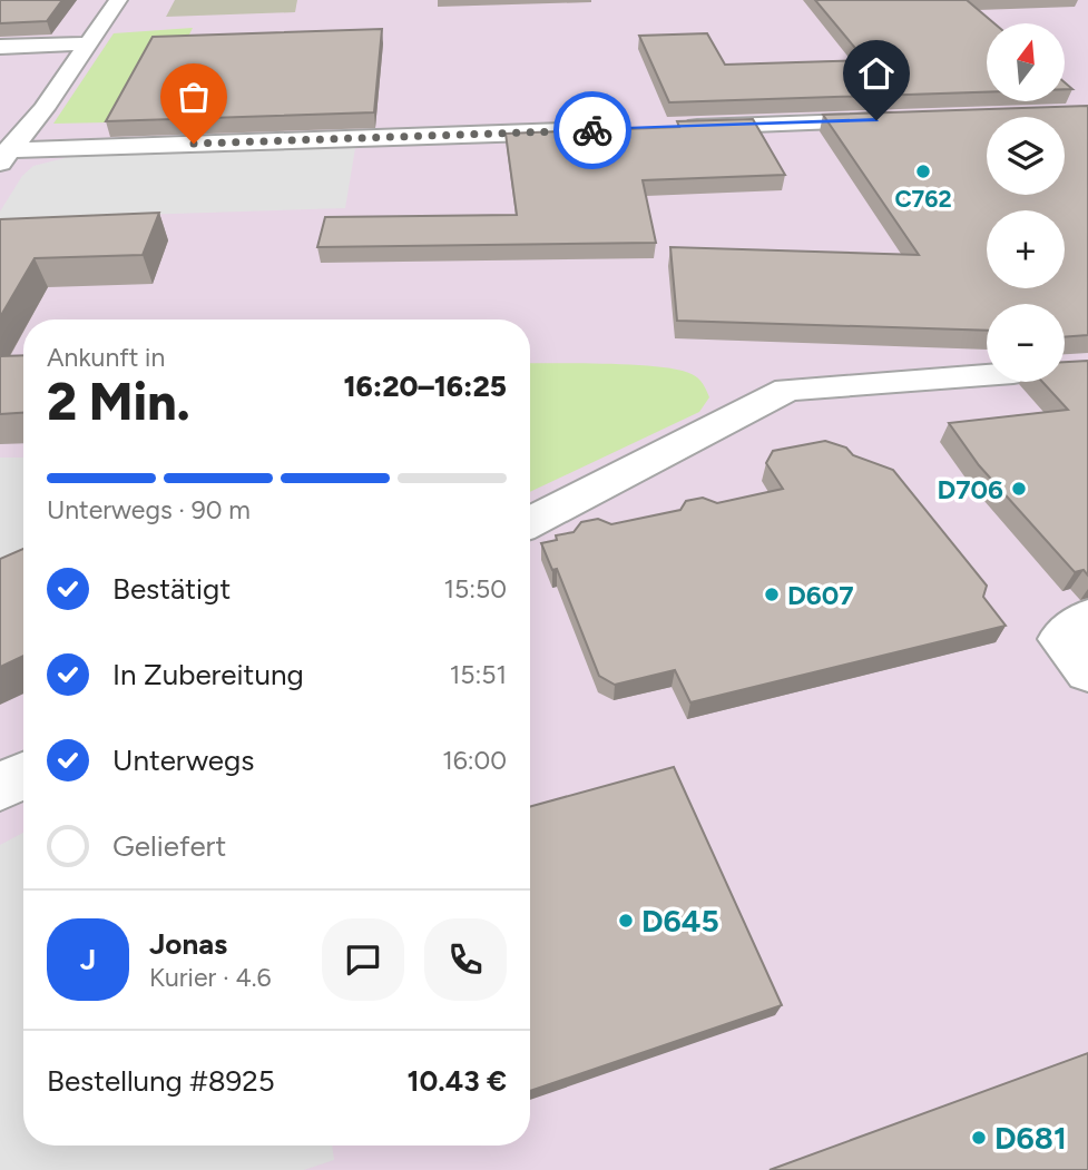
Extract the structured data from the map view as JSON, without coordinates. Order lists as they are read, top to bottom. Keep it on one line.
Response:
{"places":["C762","D706","D607","D645","D681"],"north":"top","page":{"map_buttons":["+","−"],"heading":["2 Min.","Ankunft in","16:20–16:25"],"panel":["Jonas","Kurier · 4.6","Bestellung #8925","10.43 €"],"bar":"Unterwegs · 90 m","list":[["Bestätigt","15:50"],["In Zubereitung","15:51"],["Unterwegs","16:00"],"Geliefert"],"round":"J"}}
